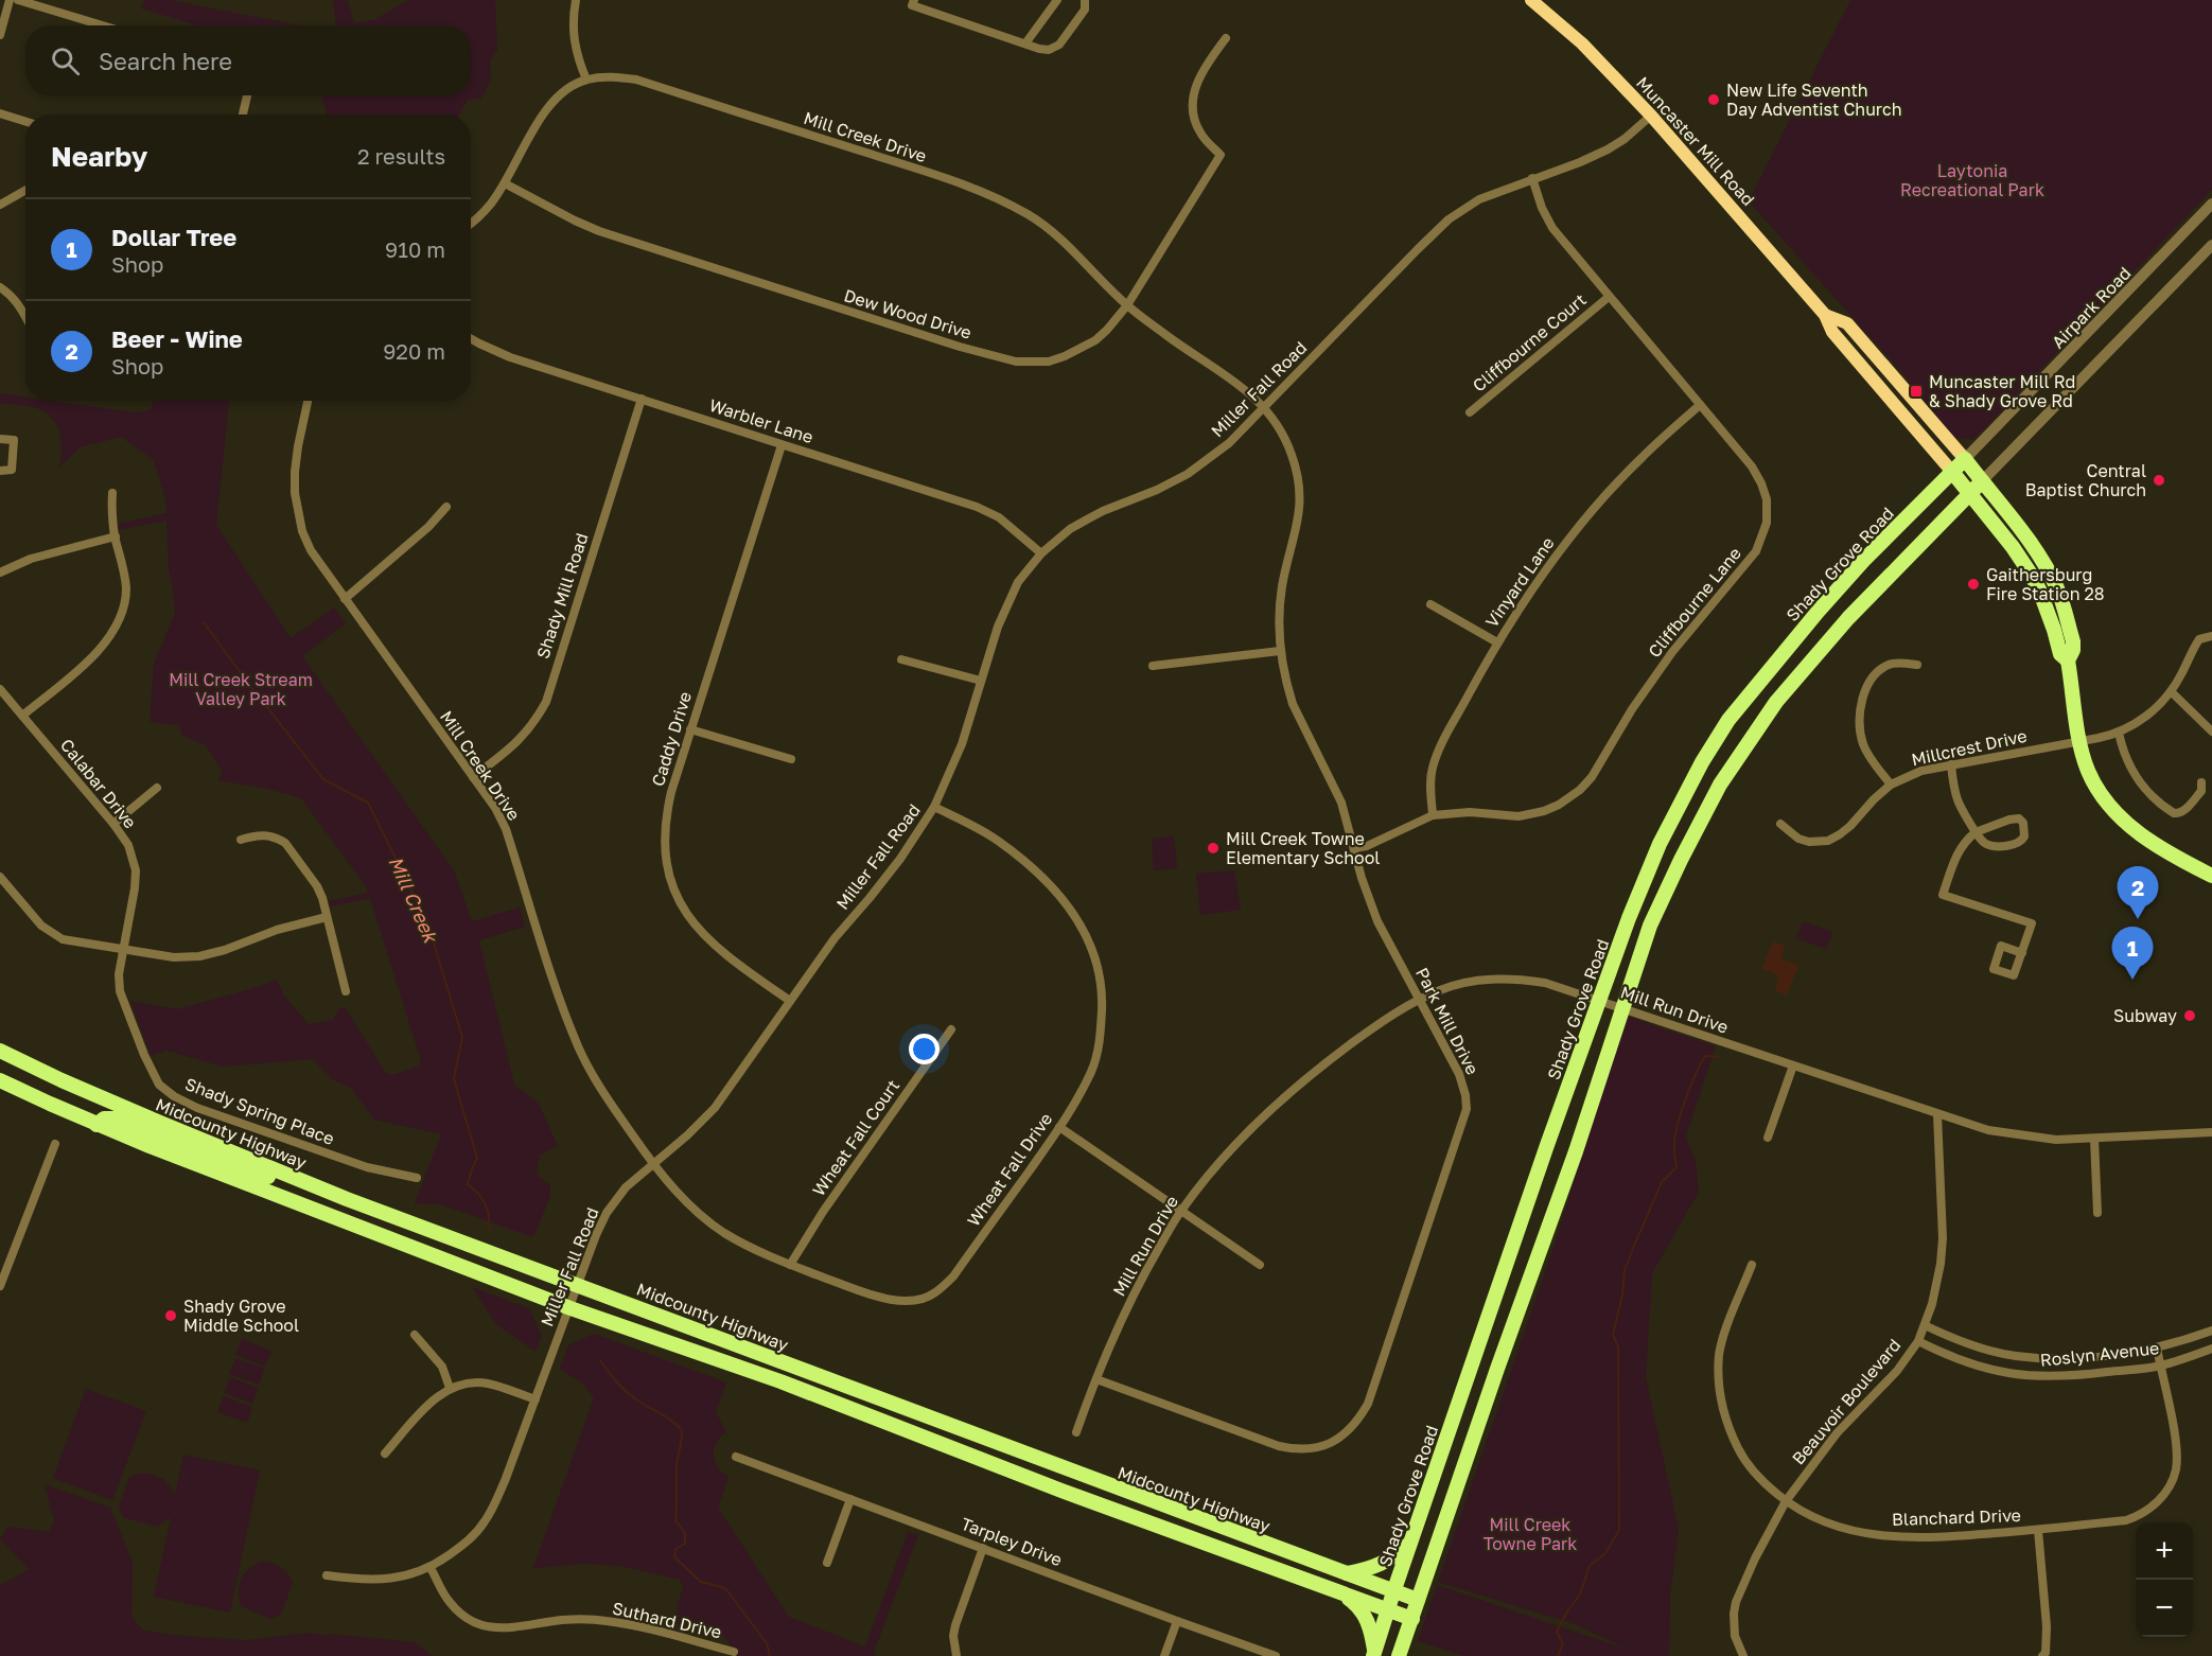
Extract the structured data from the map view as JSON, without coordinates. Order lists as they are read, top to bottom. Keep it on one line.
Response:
{"streets":{"main road":["Muncaster Mill Road","Shady Grove Road","Midcounty Highway"],"street":["Mill Creek Drive","Airpark Road","Dew Wood Drive","Cliffbourne Court","Miller Fall Road","Warbler Lane","Vinyard Lane","Shady Mill Road","Cliffbourne Lane","Caddy Drive","Millcrest Drive","Calabar Drive","Mill Run Drive","Park Mill Drive","Shady Spring Place","Wheat Fall Court","Wheat Fall Drive","Roslyn Avenue","Beauvoir Boulevard","Blanchard Drive","Tarpley Drive","Suthard Drive"]},"crossings":[["Mill Creek Drive","Dew Wood Drive"],["Mill Creek Drive","Miller Fall Road"],["Mill Creek Drive","Shady Mill Road"],["Mill Creek Drive","Park Mill Drive"],["Mill Creek Drive","Wheat Fall Drive"],["Muncaster Mill Road","Airpark Road"],["Muncaster Mill Road","Miller Fall Road"],["Muncaster Mill Road","Shady Grove Road"],["Muncaster Mill Road","Millcrest Drive"],["Airpark Road","Shady Grove Road"],["Cliffbourne Court","Cliffbourne Lane"],["Miller Fall Road","Warbler Lane"],["Miller Fall Road","Cliffbourne Lane"],["Miller Fall Road","Caddy Drive"],["Miller Fall Road","Park Mill Drive"],["Miller Fall Road","Midcounty Highway"],["Miller Fall Road","Wheat Fall Drive"],["Miller Fall Road","Suthard Drive"],["Warbler Lane","Shady Mill Road"],["Warbler Lane","Caddy Drive"],["Shady Grove Road","Mill Run Drive"],["Shady Grove Road","Midcounty Highway"],["Vinyard Lane","Cliffbourne Lane"],["Cliffbourne Lane","Park Mill Drive"],["Calabar Drive","Shady Spring Place"],["Mill Run Drive","Park Mill Drive"],["Mill Run Drive","Beauvoir Boulevard"],["Wheat Fall Court","Wheat Fall Drive"],["Roslyn Avenue","Beauvoir Boulevard"],["Roslyn Avenue","Blanchard Drive"],["Beauvoir Boulevard","Blanchard Drive"]],"water":["Mill Creek"],"parks":["Laytonia Recreational Park","Mill Creek Stream Valley Park","Mill Creek Towne Park"],"places":{"other":["New Life Seventh Day Adventist Church","Central Baptist Church","Gaithersburg Fire Station 28","Mill Creek Towne Elementary School","Subway","Shady Grove Middle School"],"transit":["Muncaster Mill Rd & Shady Grove Rd"]},"page":{"search":"Search here","heading":["Nearby","2 results"],"list":[{"mark":"1","name":"Dollar Tree","note":"Shop","value":"910 m"},{"mark":"2","name":"Beer - Wine","note":"Shop","value":"920 m"}],"pins":["2","1"],"map_buttons":["+","−"]}}
